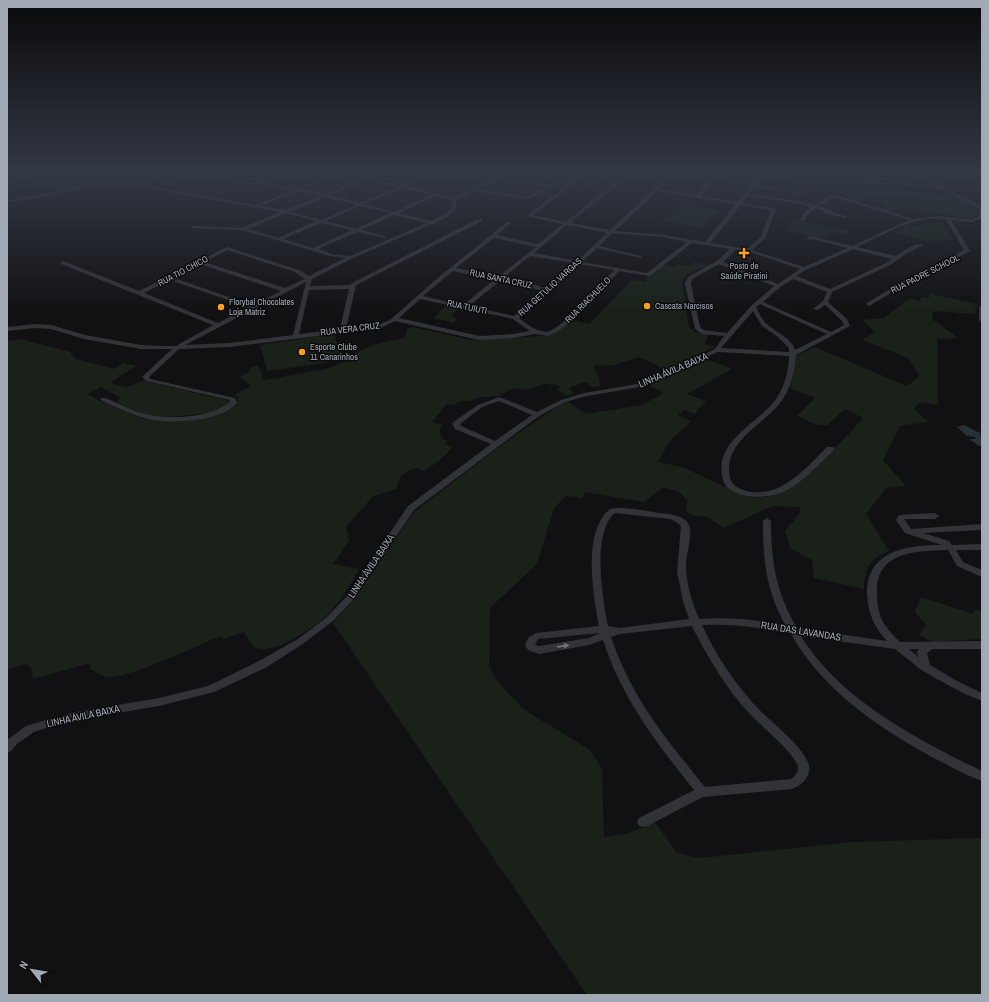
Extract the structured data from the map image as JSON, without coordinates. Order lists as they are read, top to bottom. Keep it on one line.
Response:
{"streets":{"street":["RUA TIO CHICO","RUA PADRE SCHOOL","RUA SANTA CRUZ","RUA GETÚLIO VARGAS","RUA RIACHUELO","RUA TUIUTI","RUA VERA CRUZ","LINHA ÁVILA BAIXA","RUA DAS LAVANDAS"]},"crossings":[["RUA SANTA CRUZ","RUA GETÚLIO VARGAS"],["RUA SANTA CRUZ","RUA VERA CRUZ"],["RUA GETÚLIO VARGAS","RUA TUIUTI"],["RUA RIACHUELO","RUA VERA CRUZ"],["RUA TUIUTI","RUA VERA CRUZ"]],"places":{"health":["Posto de Saúde Piratini"],"other":["Cascata Narcisos","Florybal Chocolates Loja Matriz","Esporte Clube 11 Canarinhos"]},"north":"top left"}
